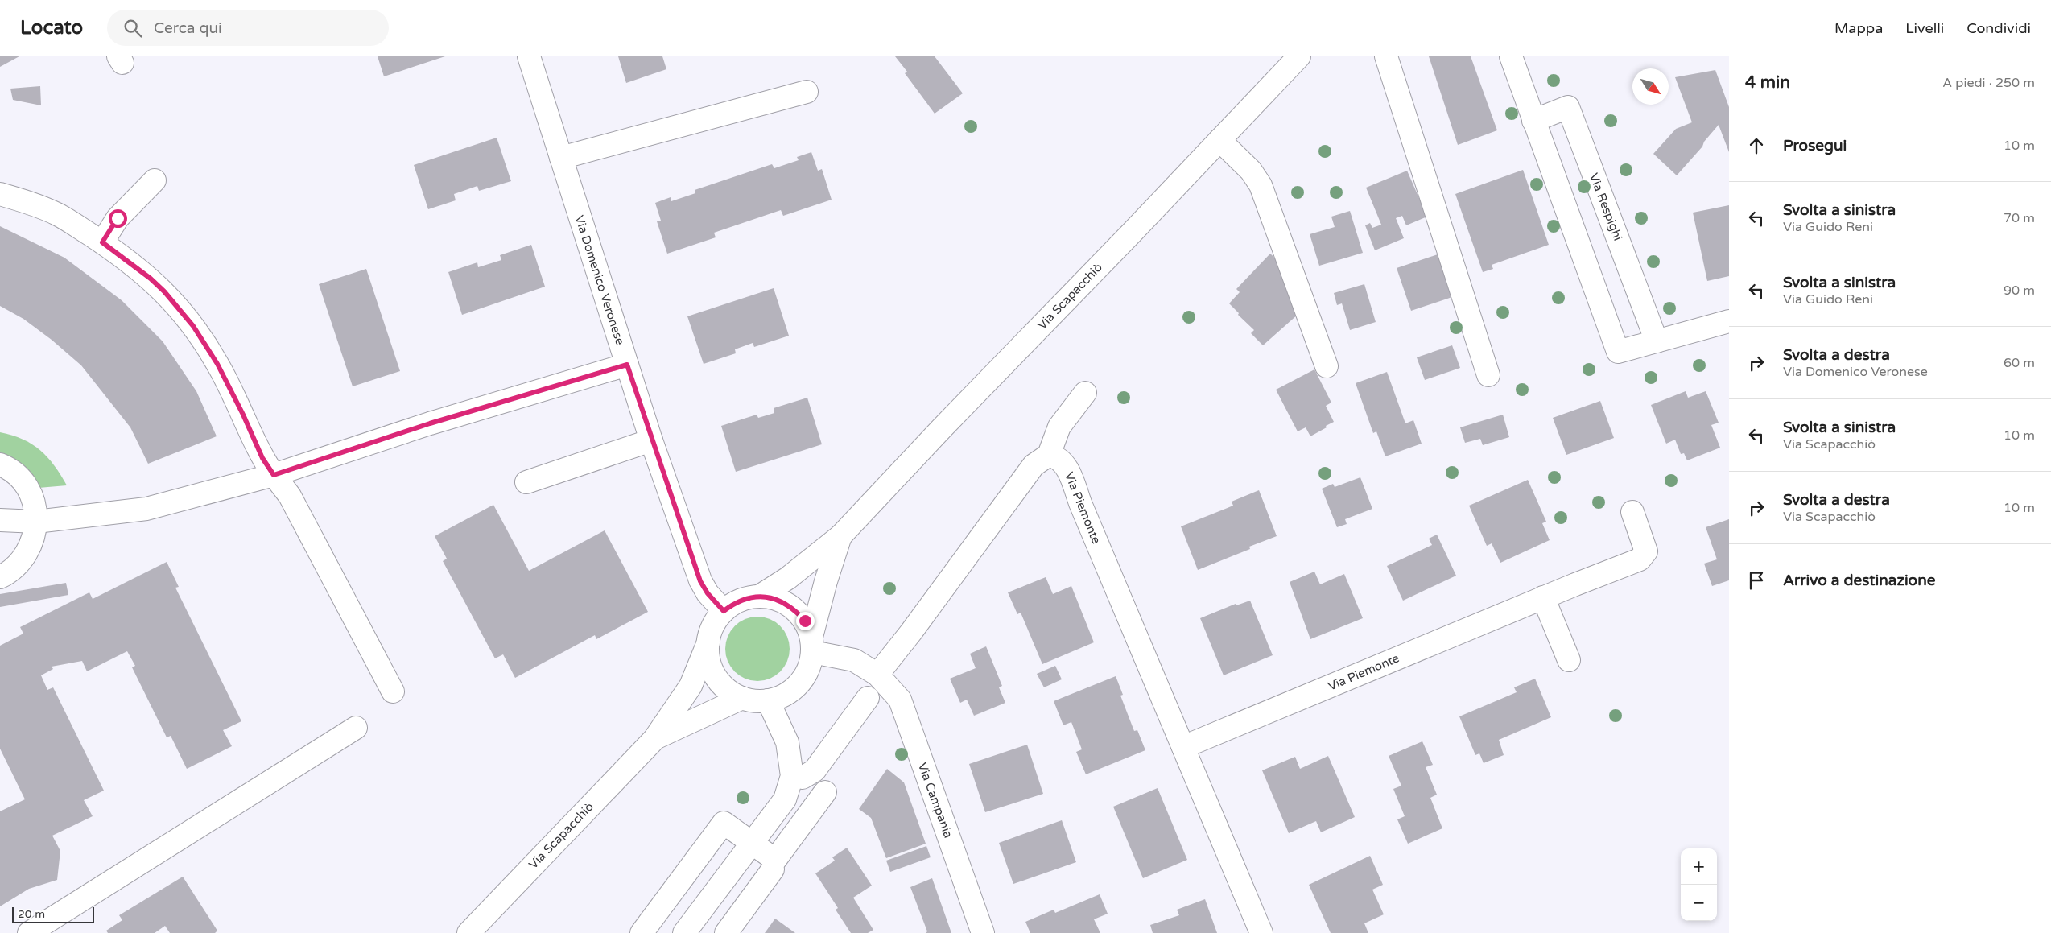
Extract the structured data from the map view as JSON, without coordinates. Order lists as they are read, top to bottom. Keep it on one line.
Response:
{"streets":{"street":["Via Respighi","Via Domenico Veronese","Via Scapacchiò","Via Piemonte","Via Campania"]},"crossings":[["Via Domenico Veronese","Via Scapacchiò"],["Via Domenico Veronese","Via Campania"],["Via Scapacchiò","Via Campania"]],"scale_bar":"20 m","north":"bottom right","page":{"header":"Locato","search":"Cerca qui","nav":["Mappa","Livelli","Condividi"],"heading":["4 min","A piedi · 250 m"],"list":[["Prosegui","10 m"],["Svolta a sinistra","Via Guido Reni","70 m"],["Svolta a sinistra","Via Guido Reni","90 m"],["Svolta a destra","Via Domenico Veronese","60 m"],["Svolta a sinistra","Via Scapacchiò","10 m"],["Svolta a destra","Via Scapacchiò","10 m"],"Arrivo a destinazione"],"map_buttons":["+","−"],"scale":"20 m"}}
